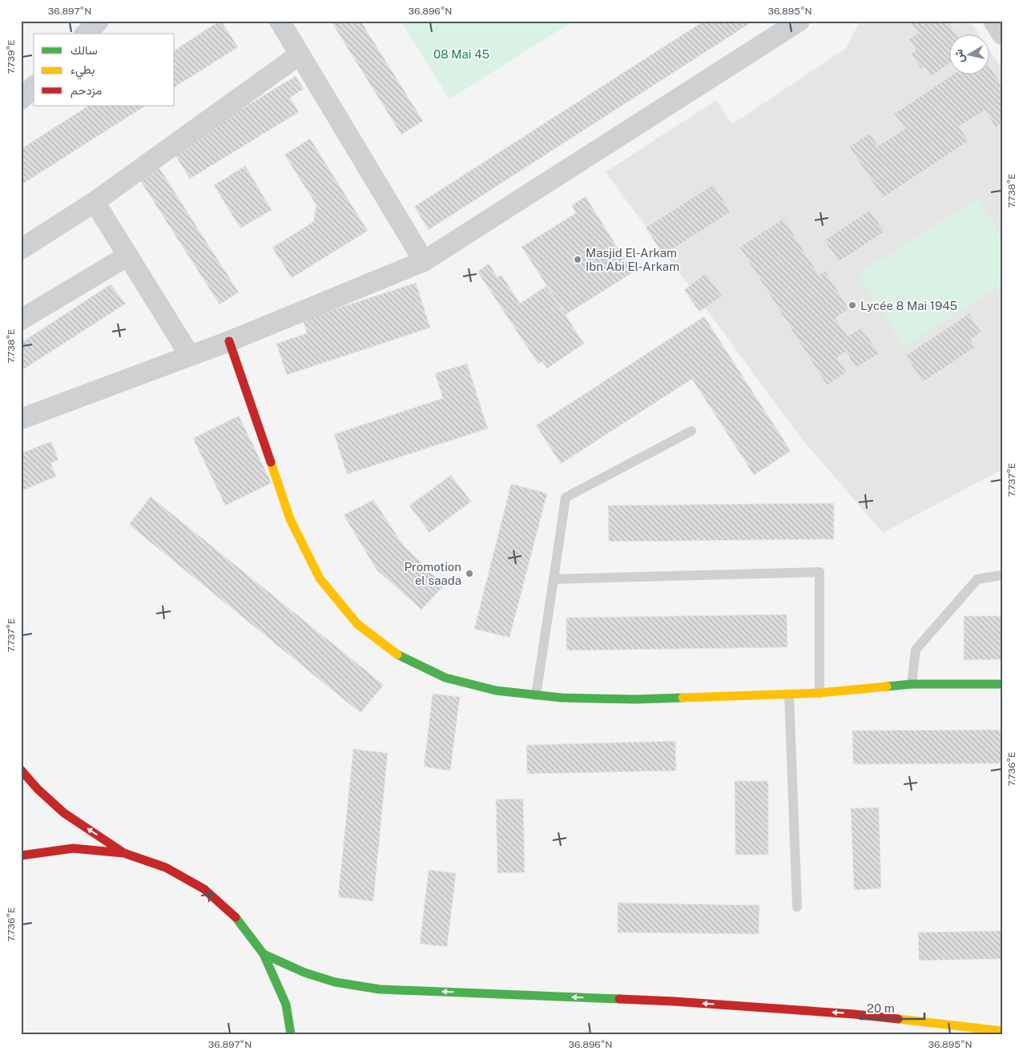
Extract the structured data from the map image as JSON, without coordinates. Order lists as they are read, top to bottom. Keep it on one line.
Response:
{"parks":["08 Mai 45"],"places":["Masjid El-Arkam Ibn Abi El-Arkam","Lycée 8 Mai 1945","Promotion el saada"],"legend":["سالك","بطيء","مزدحم"],"scale_bar":"20 m","north":"left","coordinates":["36.897°N","36.896°N","36.895°N","7.739°E","7.738°E","7.737°E","7.736°E"]}
